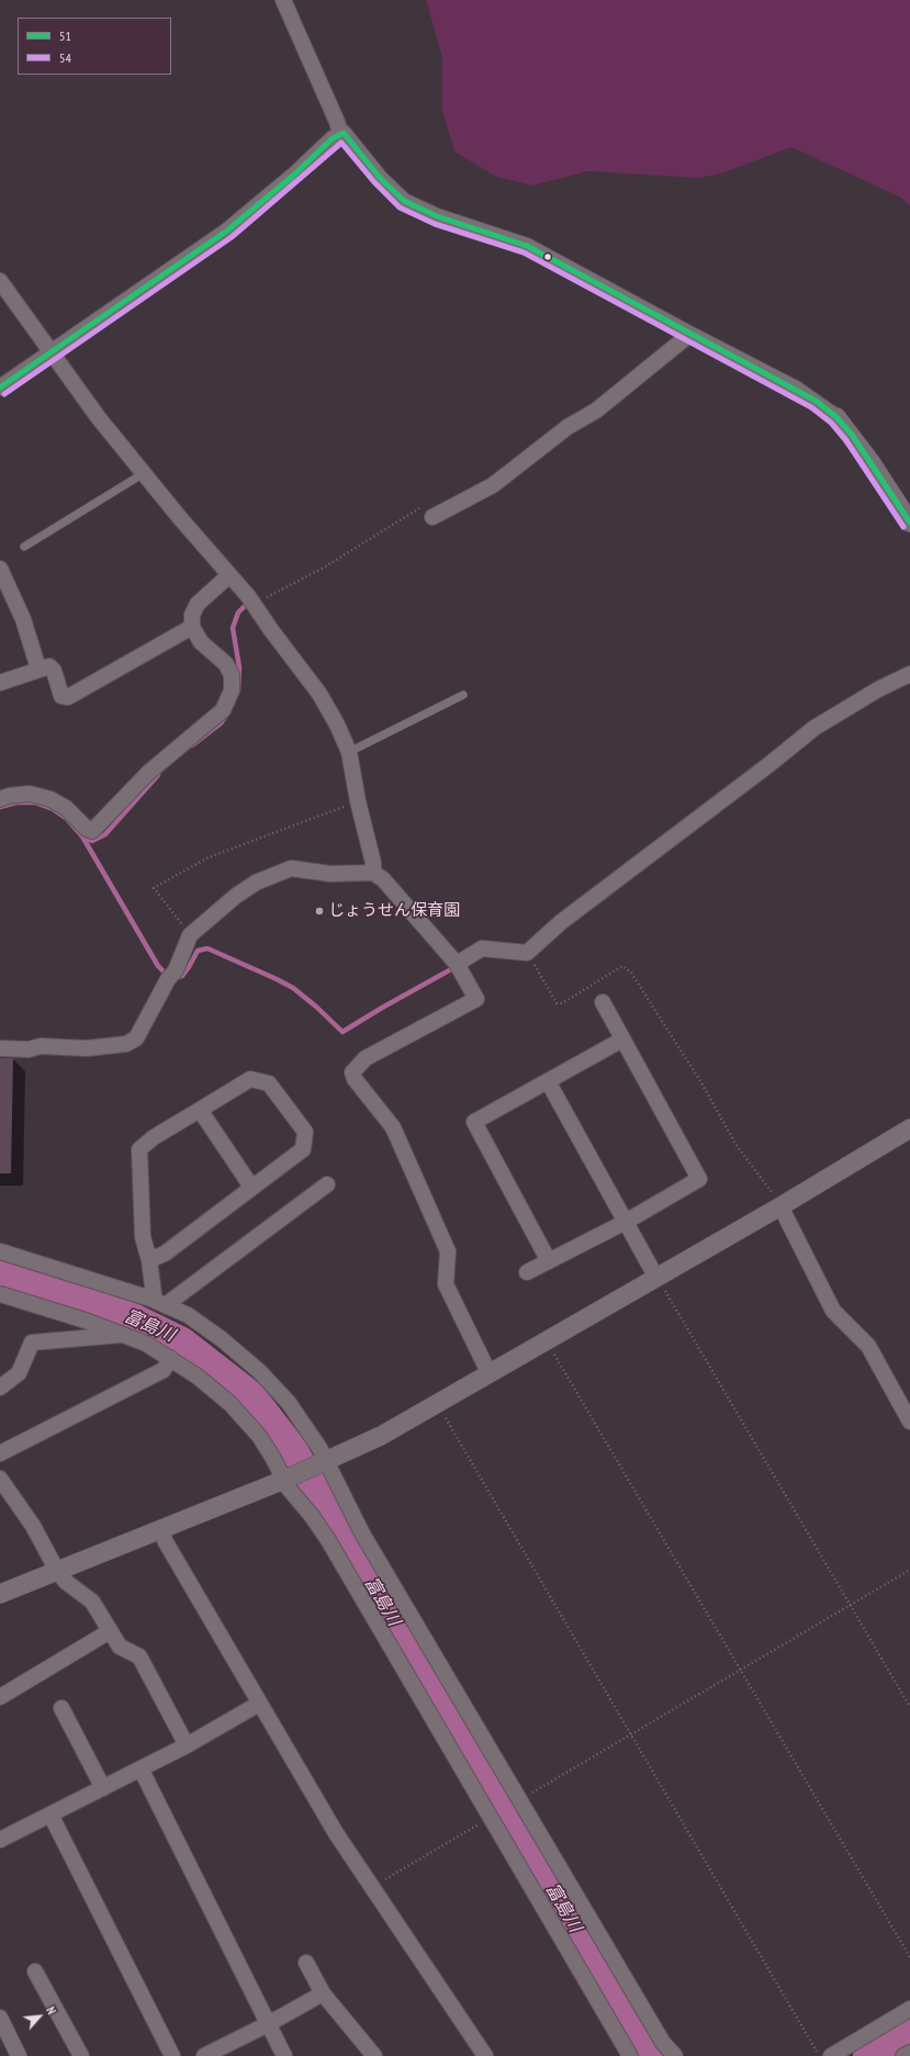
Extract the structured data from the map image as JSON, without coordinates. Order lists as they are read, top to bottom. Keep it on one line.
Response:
{"water":["富島川"],"places":["じょうせん保育園"],"lines":["transit line 51","transit line 54"],"legend":["51","54"],"north":"top right"}
